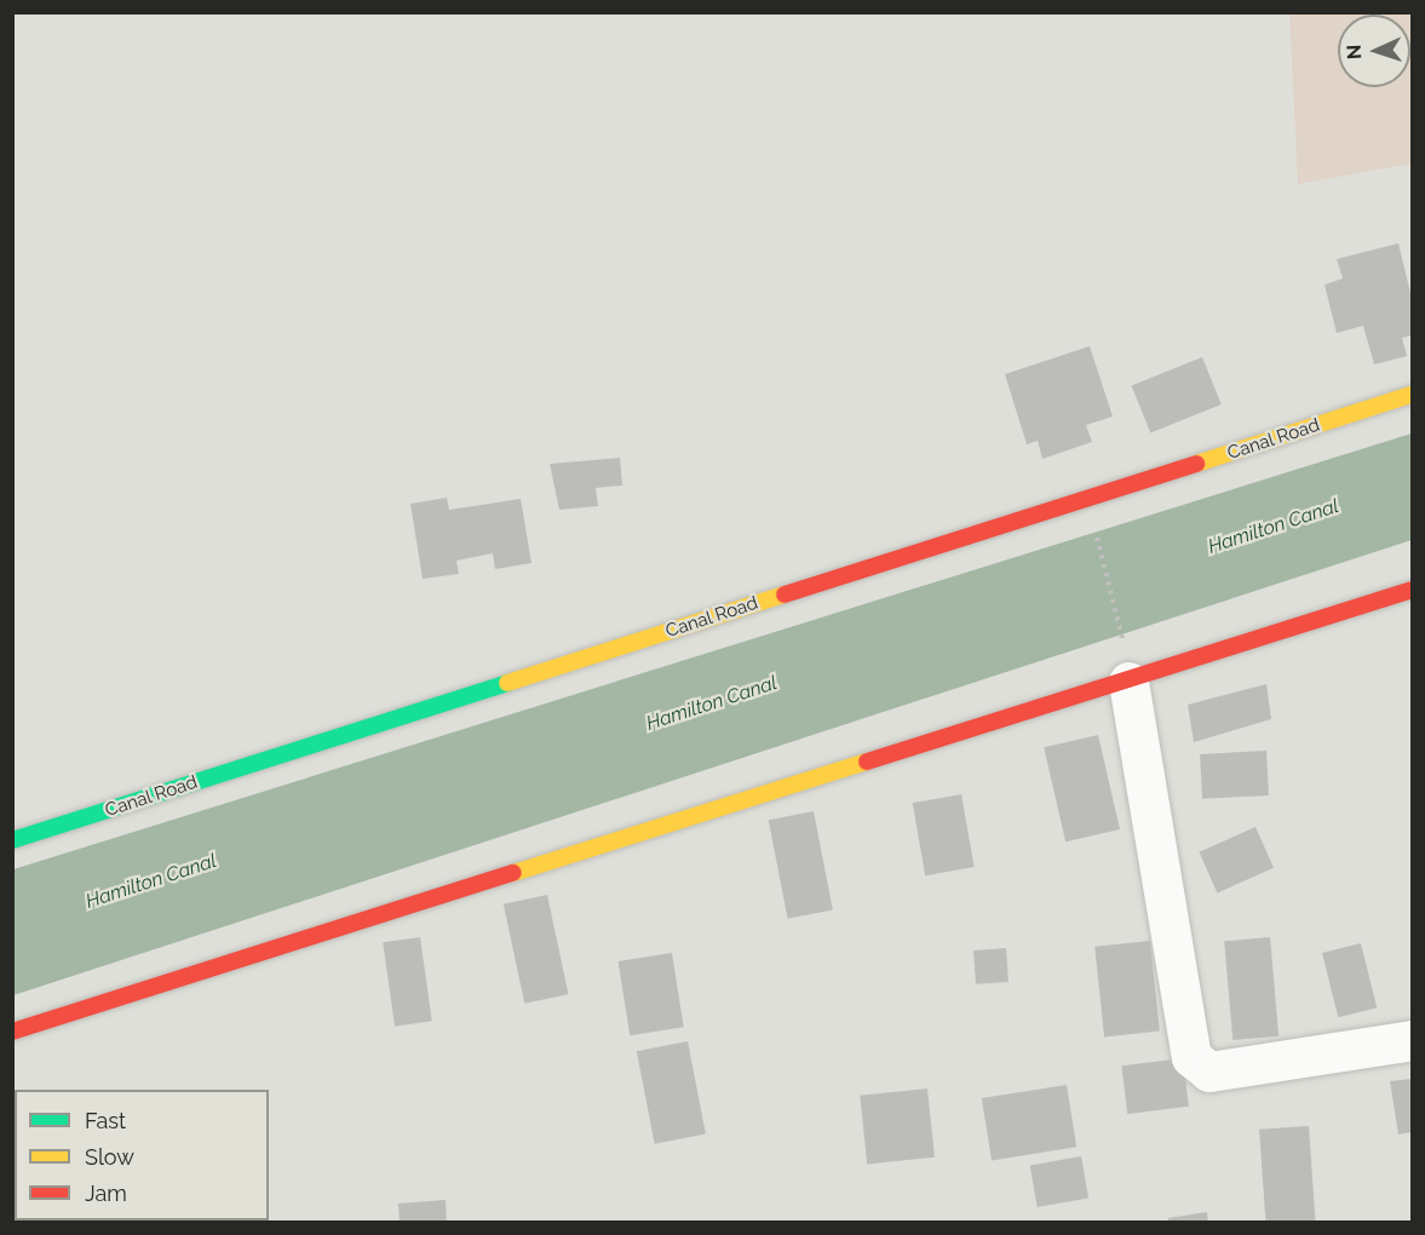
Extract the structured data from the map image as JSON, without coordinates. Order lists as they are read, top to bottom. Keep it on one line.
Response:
{"streets":{"street":["Canal Road"]},"water":["Hamilton Canal"],"legend":["Fast","Slow","Jam"],"north":"left"}
